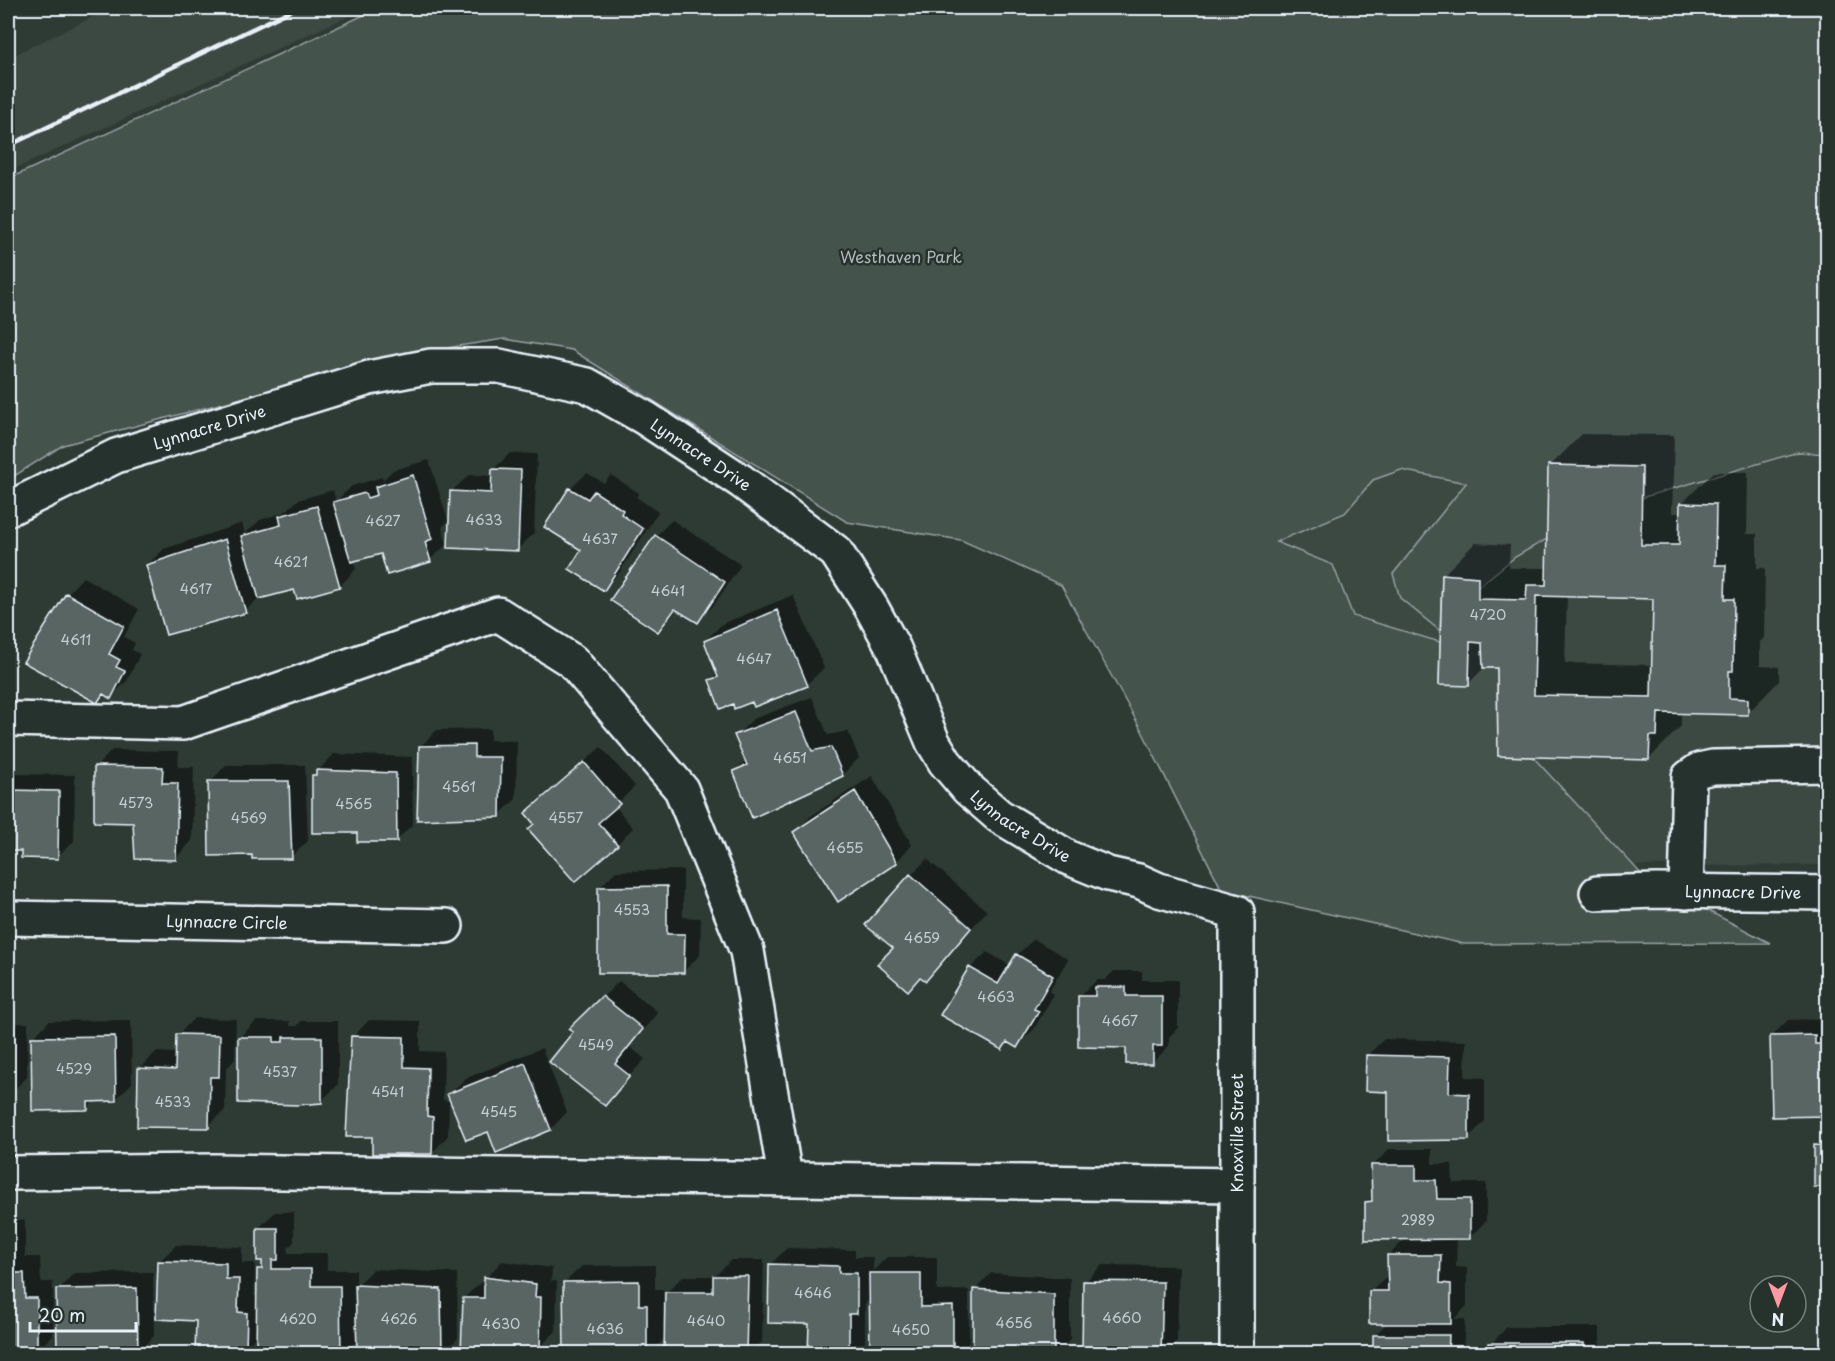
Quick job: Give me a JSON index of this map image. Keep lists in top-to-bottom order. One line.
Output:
{"streets":{"street":["Lynnacre Drive","Lynnacre Circle","Knoxville Street"]},"crossings":[["Lynnacre Drive","Knoxville Street"]],"parks":["Westhaven Park"],"house_numbers":["4633","4627","4637","4621","4617","4641","4720","4611","4647","4651","4561","4573","4565","4569","4557","4655","4553","4659","4663","4667","4549","4529","4537","4541","4533","4545","2989","4646","4660","4620","4626","4640","4656","4630","4636","4650"],"scale_bar":"20 m","north":"bottom"}
